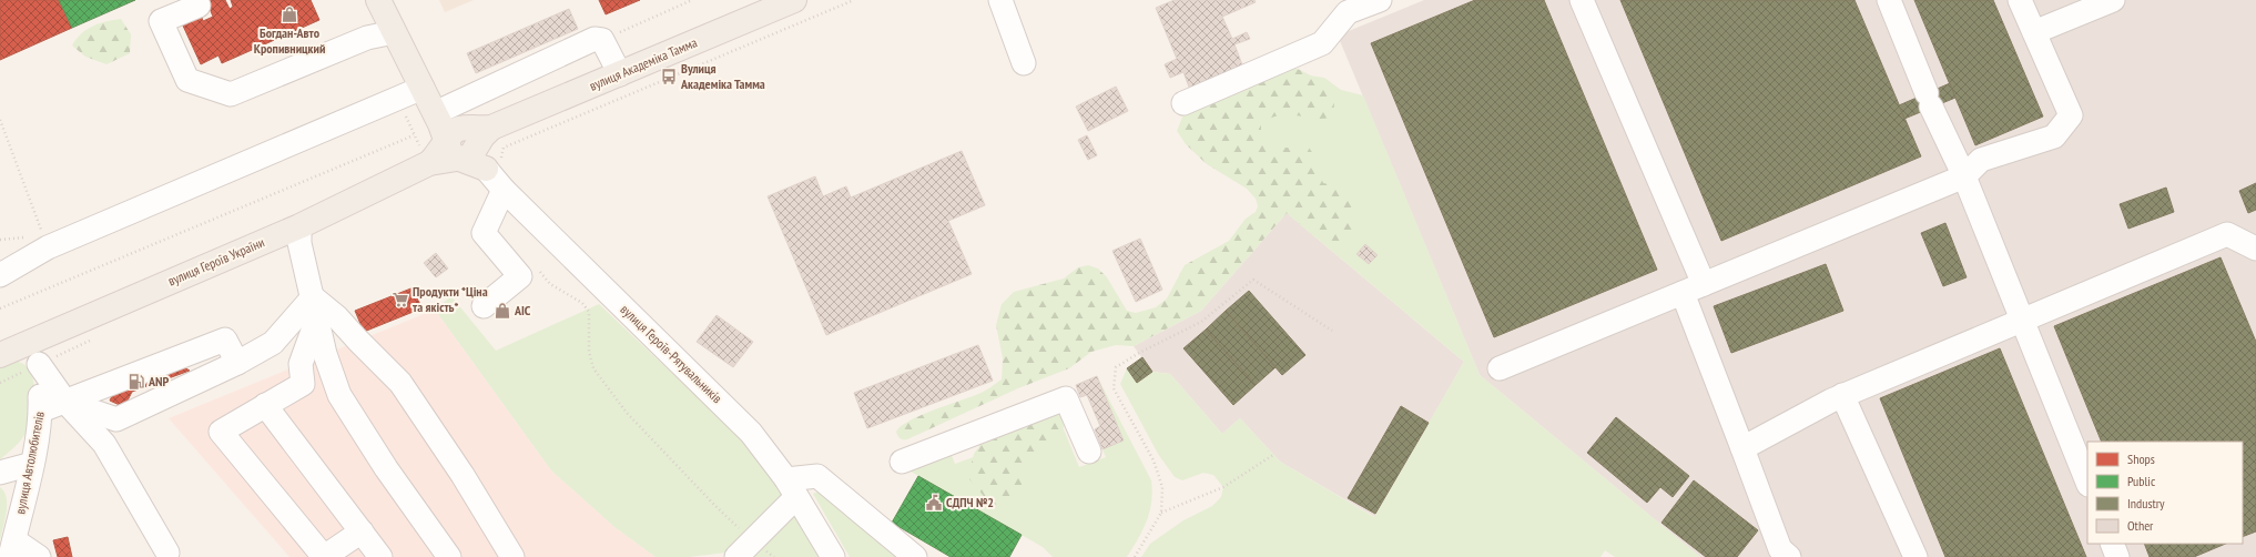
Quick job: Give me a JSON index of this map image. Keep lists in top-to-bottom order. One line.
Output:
{"streets":{"main road":["вулиця Академіка Тамма","вулиця Героїв України","вулиця Героїв-Рятувальників"],"street":["вулиця Автолюбителів"]},"crossings":[["вулиця Академіка Тамма","вулиця Героїв України"],["вулиця Академіка Тамма","вулиця Героїв-Рятувальників"],["вулиця Героїв України","вулиця Героїв-Рятувальників"],["вулиця Героїв України","вулиця Автолюбителів"]],"places":{"shop":["Богдан-Авто Кропивницкий","АІС"],"bus stop":["Вулиця Академіка Тамма"],"supermarket":["Продукти *Ціна та якість*"],"fuel station":["ANP"],"public building":["СДПЧ №2"]},"legend":["Shops","Public","Industry","Other"]}
